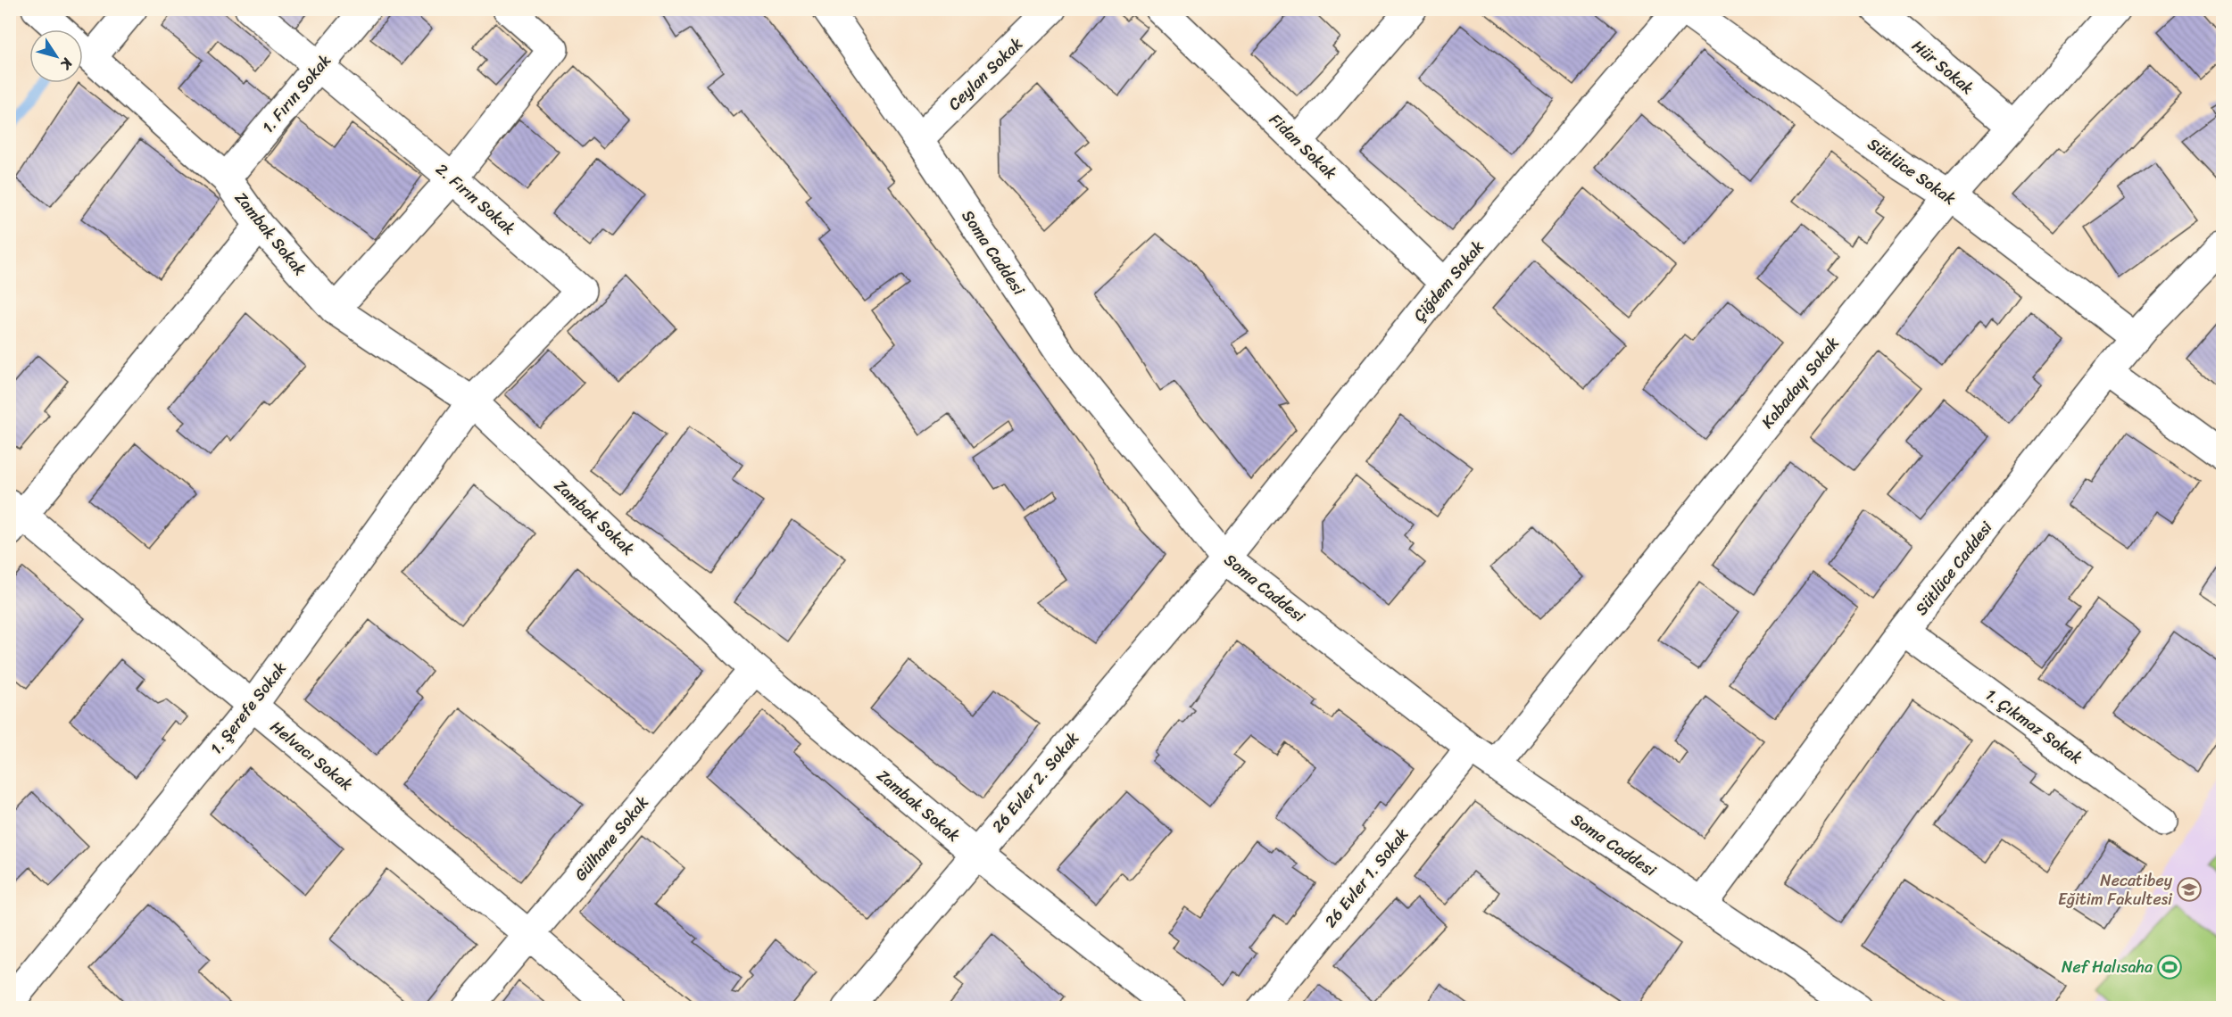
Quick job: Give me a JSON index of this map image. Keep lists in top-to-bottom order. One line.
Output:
{"streets":{"street":["Hür Sokak","Ceylan Sokak","1. Fırın Sokak","Fidan Sokak","Sütlüce Sokak","2. Fırın Sokak","Zambak Sokak","Soma Caddesi","Çiğdem Sokak","Kabadayı Sokak","Sütlüce Caddesi","1. Şerefe Sokak","1. Çıkmaz Sokak","Helvacı Sokak","26 Evler 2. Sokak","Gülhane Sokak","26 Evler 1. Sokak"]},"crossings":[["Hür Sokak","Kabadayı Sokak"],["Ceylan Sokak","Soma Caddesi"],["1. Fırın Sokak","2. Fırın Sokak"],["1. Fırın Sokak","Zambak Sokak"],["Fidan Sokak","Çiğdem Sokak"],["Sütlüce Sokak","Kabadayı Sokak"],["Sütlüce Sokak","Sütlüce Caddesi"],["2. Fırın Sokak","Zambak Sokak"],["2. Fırın Sokak","1. Şerefe Sokak"],["Zambak Sokak","1. Şerefe Sokak"],["Zambak Sokak","26 Evler 2. Sokak"],["Zambak Sokak","Gülhane Sokak"],["Soma Caddesi","Çiğdem Sokak"],["Soma Caddesi","Kabadayı Sokak"],["Soma Caddesi","Sütlüce Caddesi"],["Soma Caddesi","26 Evler 2. Sokak"],["Soma Caddesi","26 Evler 1. Sokak"],["Çiğdem Sokak","26 Evler 2. Sokak"],["Sütlüce Caddesi","1. Çıkmaz Sokak"],["1. Şerefe Sokak","Helvacı Sokak"],["Helvacı Sokak","Gülhane Sokak"]],"places":{"school or university":["Necatibey Eğitim Fakultesi"],"sports":["Nef Halısaha"]},"north":"bottom right"}
